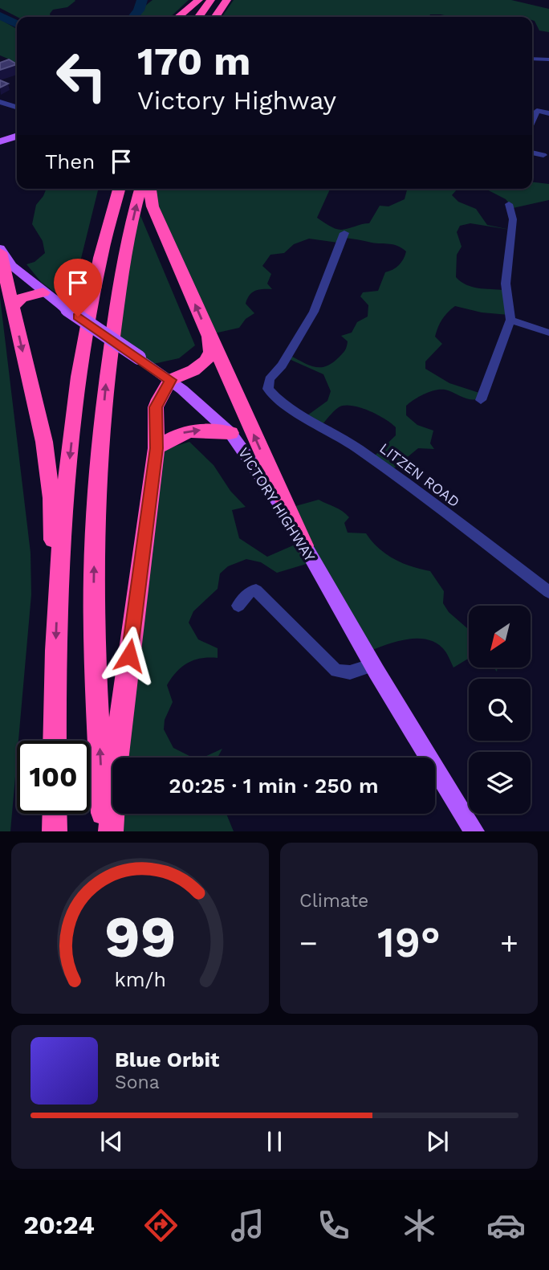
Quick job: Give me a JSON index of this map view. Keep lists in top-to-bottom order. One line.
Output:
{"streets":{"main road":["VICTORY HIGHWAY"],"street":["LITZEN ROAD"]},"north":"bottom left","page":{"turn":["170 m","Victory Highway"],"then":"Then","limit":"100","trip":"20:25 · 1 min · 250 m","tile":"Climate","heat":["−","19°","+"],"song":["Blue Orbit","Sona"],"tabs":"20:24","gauge":["99","km/h"]}}
